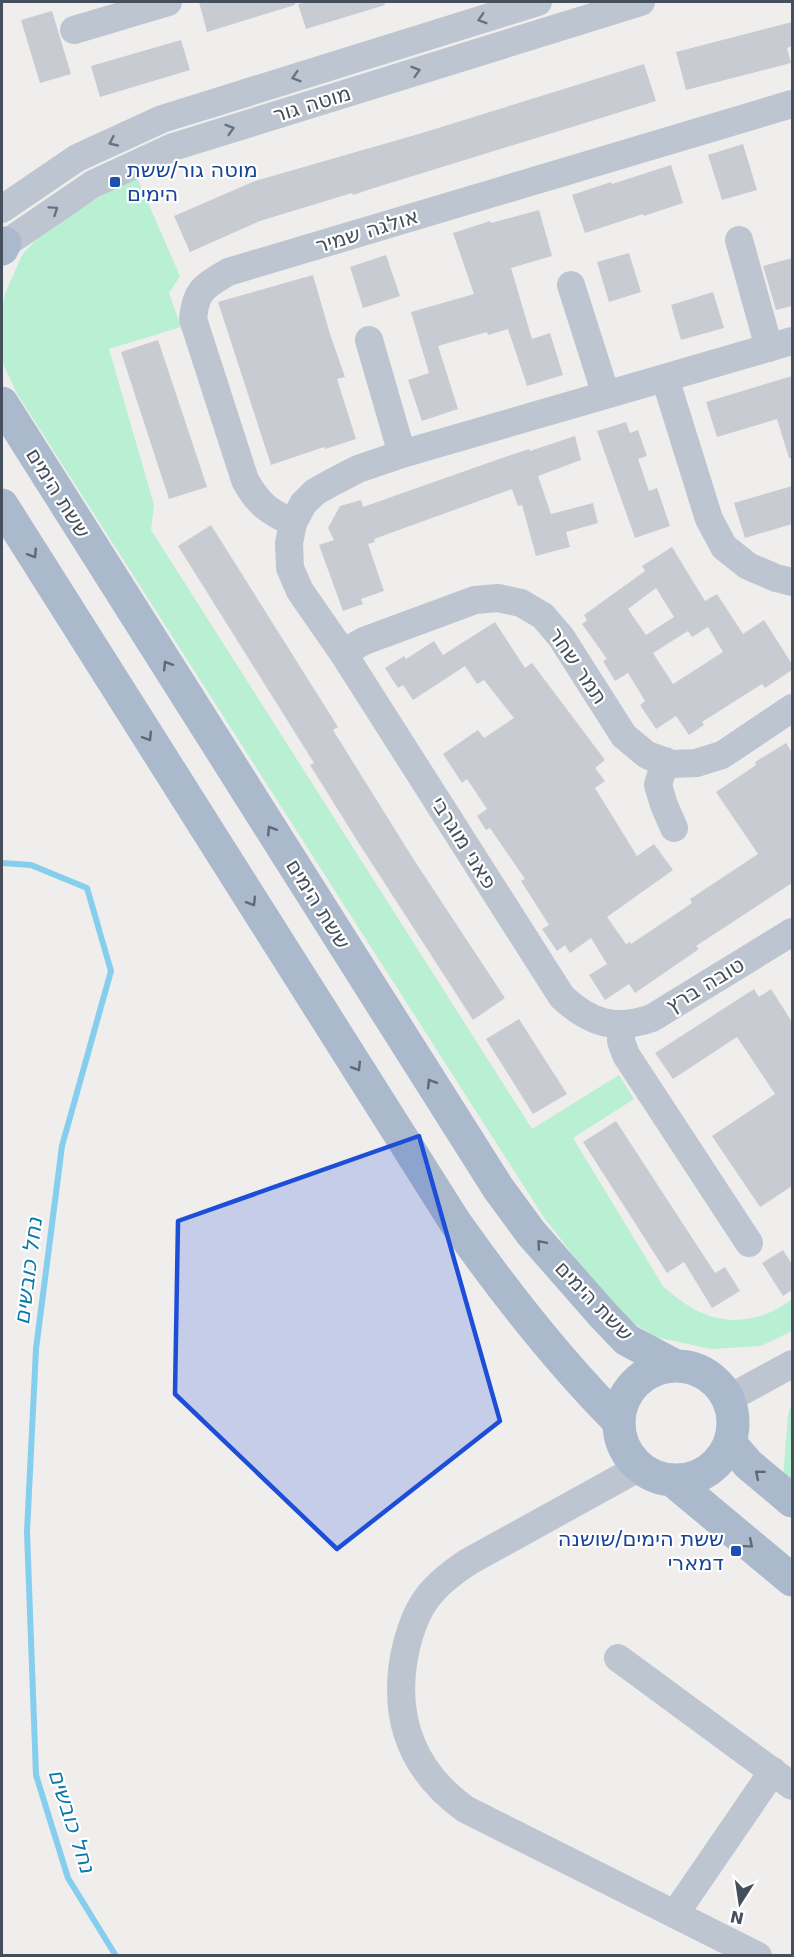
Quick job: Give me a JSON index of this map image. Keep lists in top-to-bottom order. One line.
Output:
{"streets":{"main road":["ששת הימים"],"street":["מוטה גור","אולגה שמיר","תמר שחר","פאני מוגרבי","טובה ברץ"]},"crossings":[["אולגה שמיר","פאני מוגרבי"],["תמר שחר","פאני מוגרבי"],["פאני מוגרבי","טובה ברץ"]],"water":["נחל כובשים"],"places":{"transit":["מוטה גור/ששת הימים","ששת הימים/שושנה דמארי"]},"north":"bottom"}
